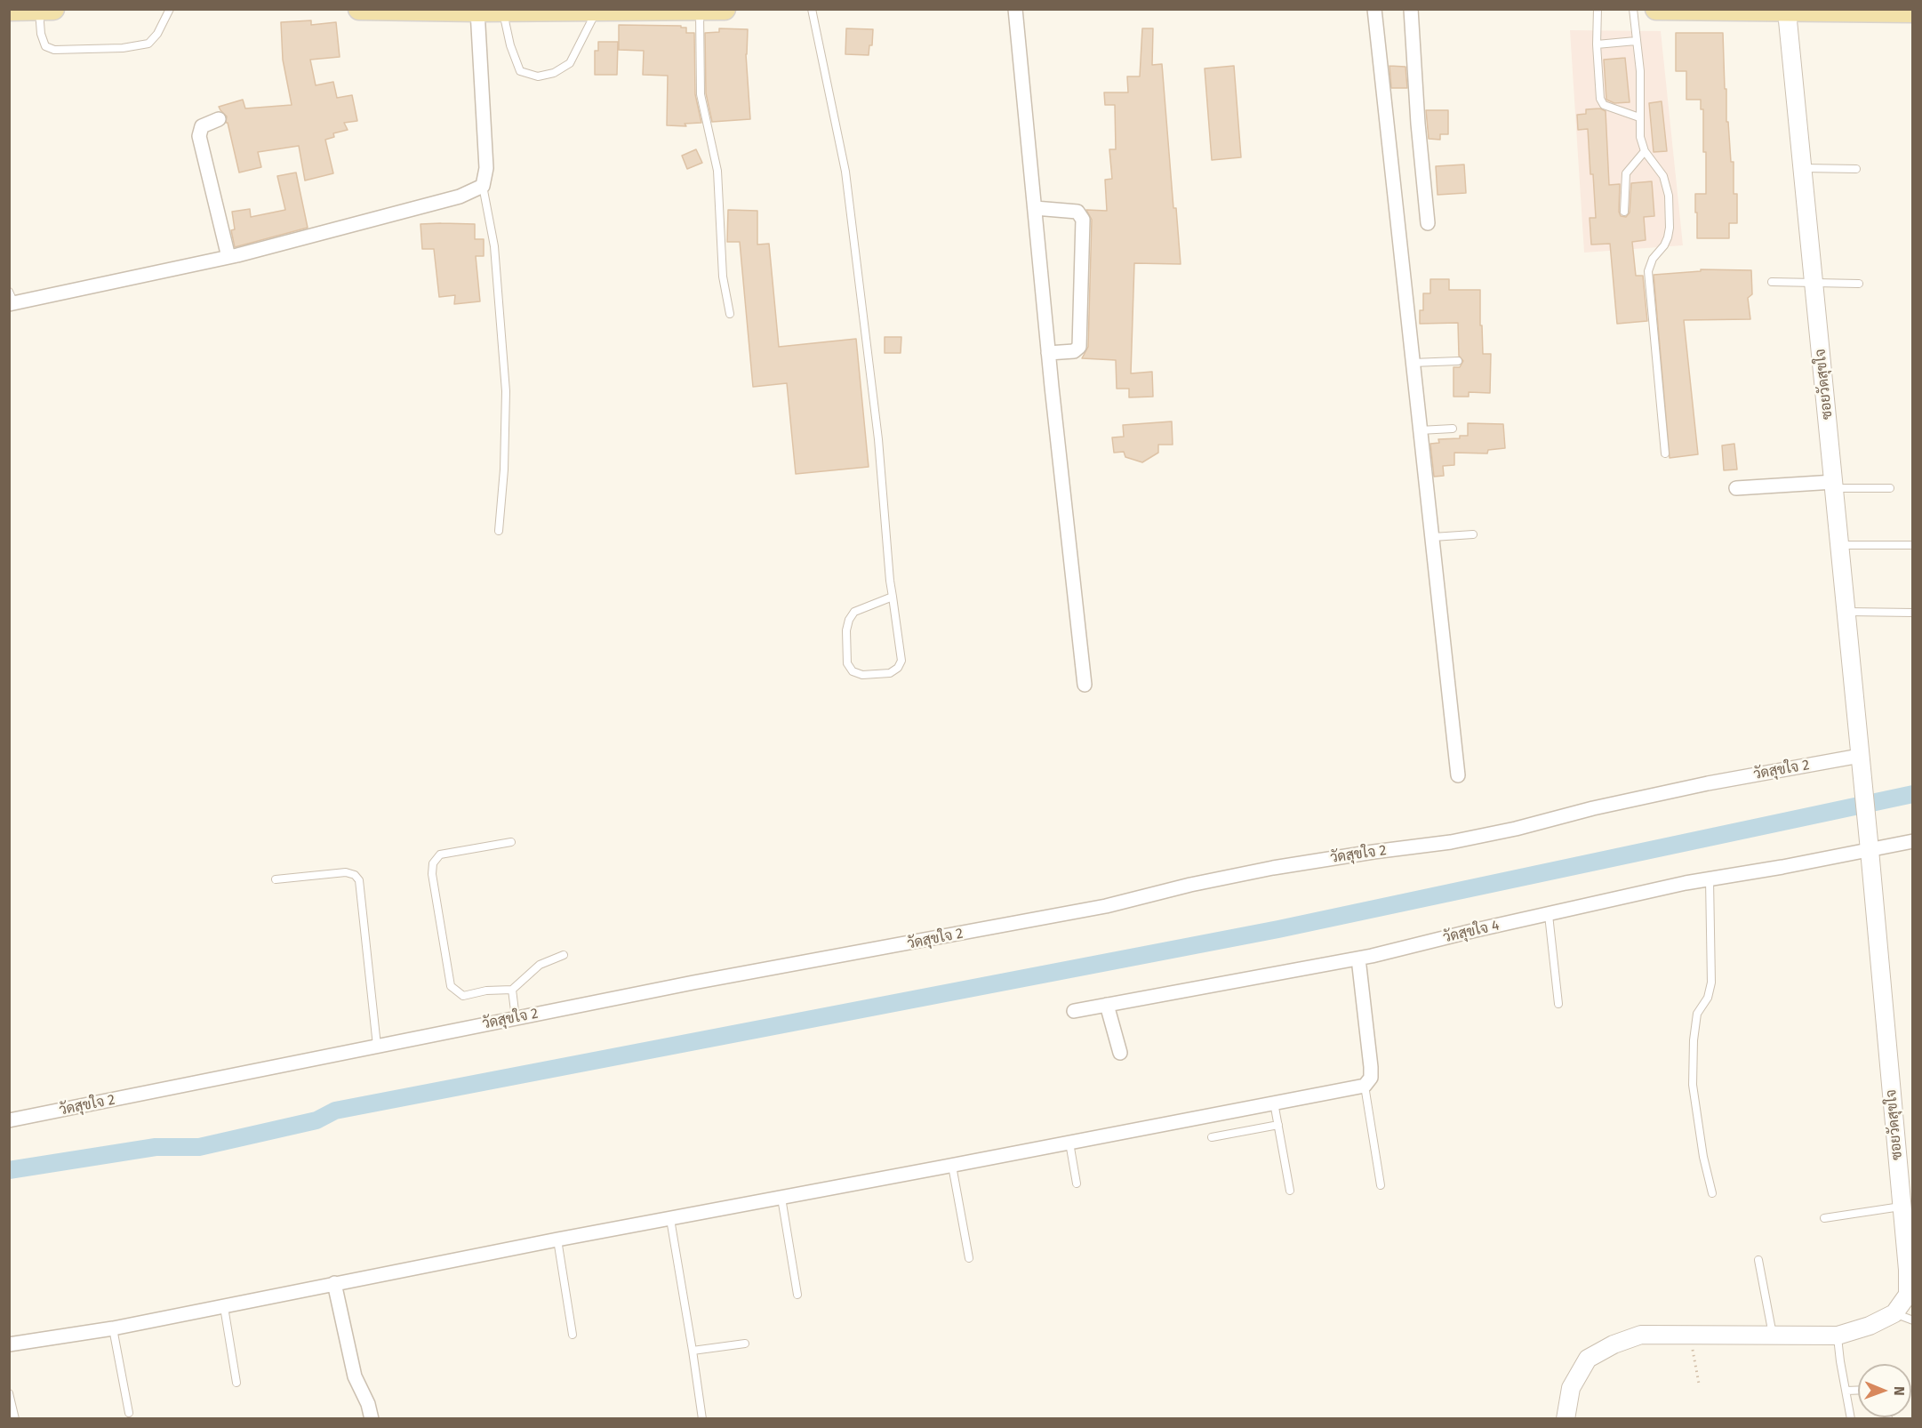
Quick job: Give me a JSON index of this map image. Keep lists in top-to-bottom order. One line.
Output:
{"streets":{"street":["ซอยวัดสุขใจ","วัดสุขใจ 2","วัดสุขใจ 4"]},"crossings":[["ซอยวัดสุขใจ","วัดสุขใจ 2"],["ซอยวัดสุขใจ","วัดสุขใจ 4"]],"north":"right"}
